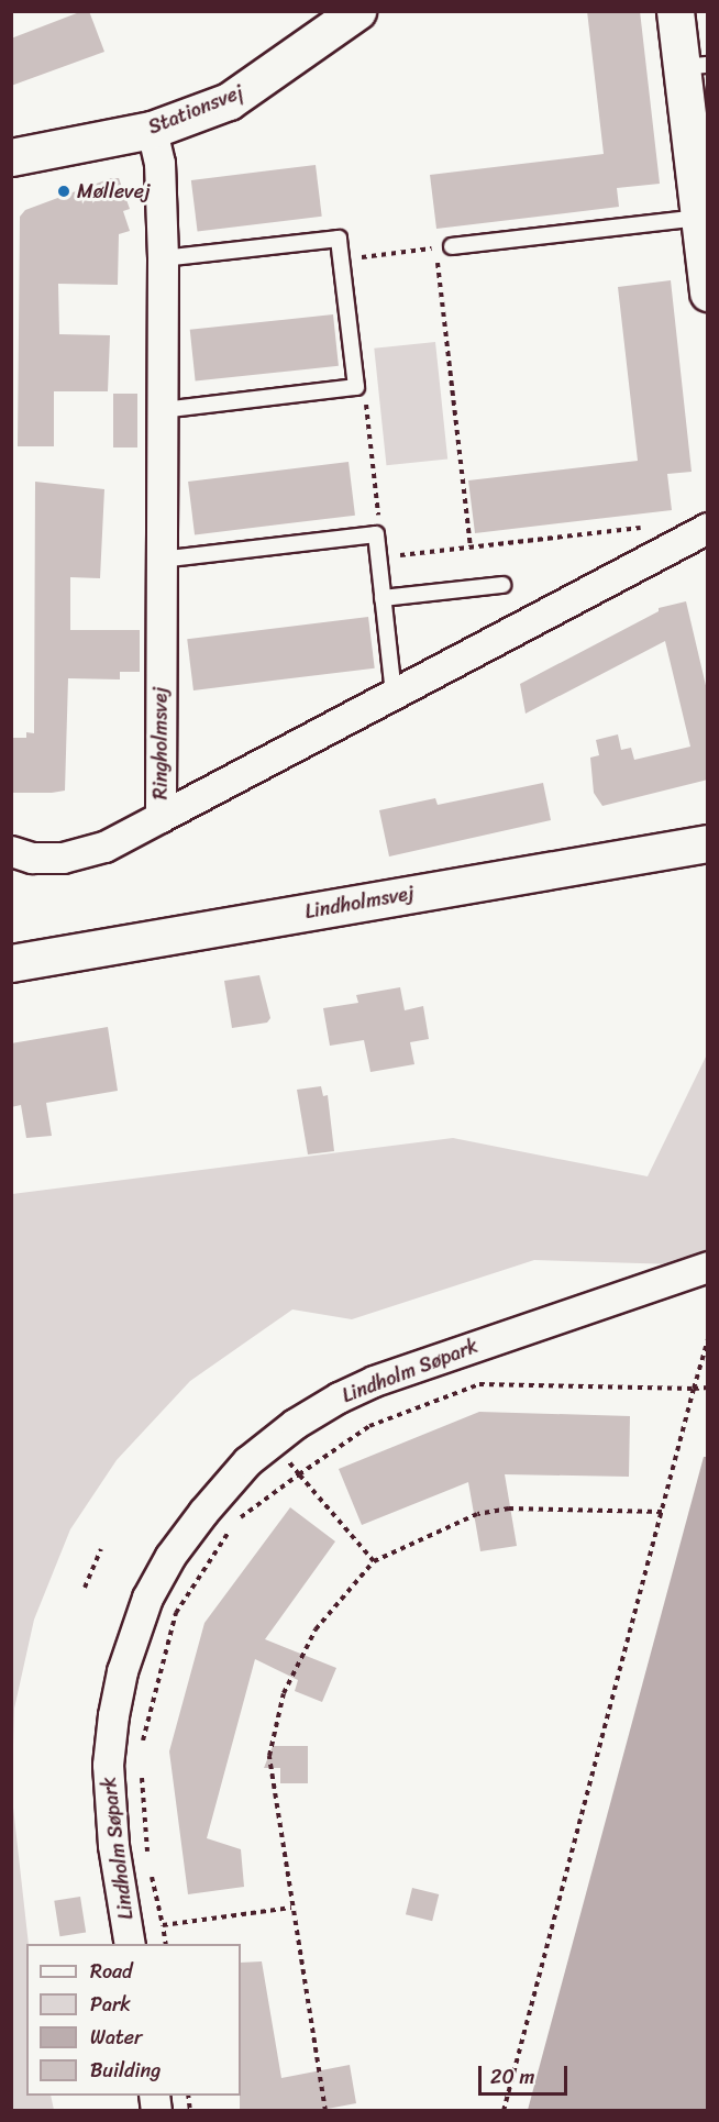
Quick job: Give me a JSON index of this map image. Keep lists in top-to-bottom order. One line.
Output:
{"streets":{"street":["Stationsvej","Ringholmsvej","Lindholmsvej","Lindholm Søpark"]},"crossings":[["Stationsvej","Ringholmsvej"]],"places":["Møllevej"],"legend":["Road","Park","Water","Building"],"scale_bar":"20 m"}
